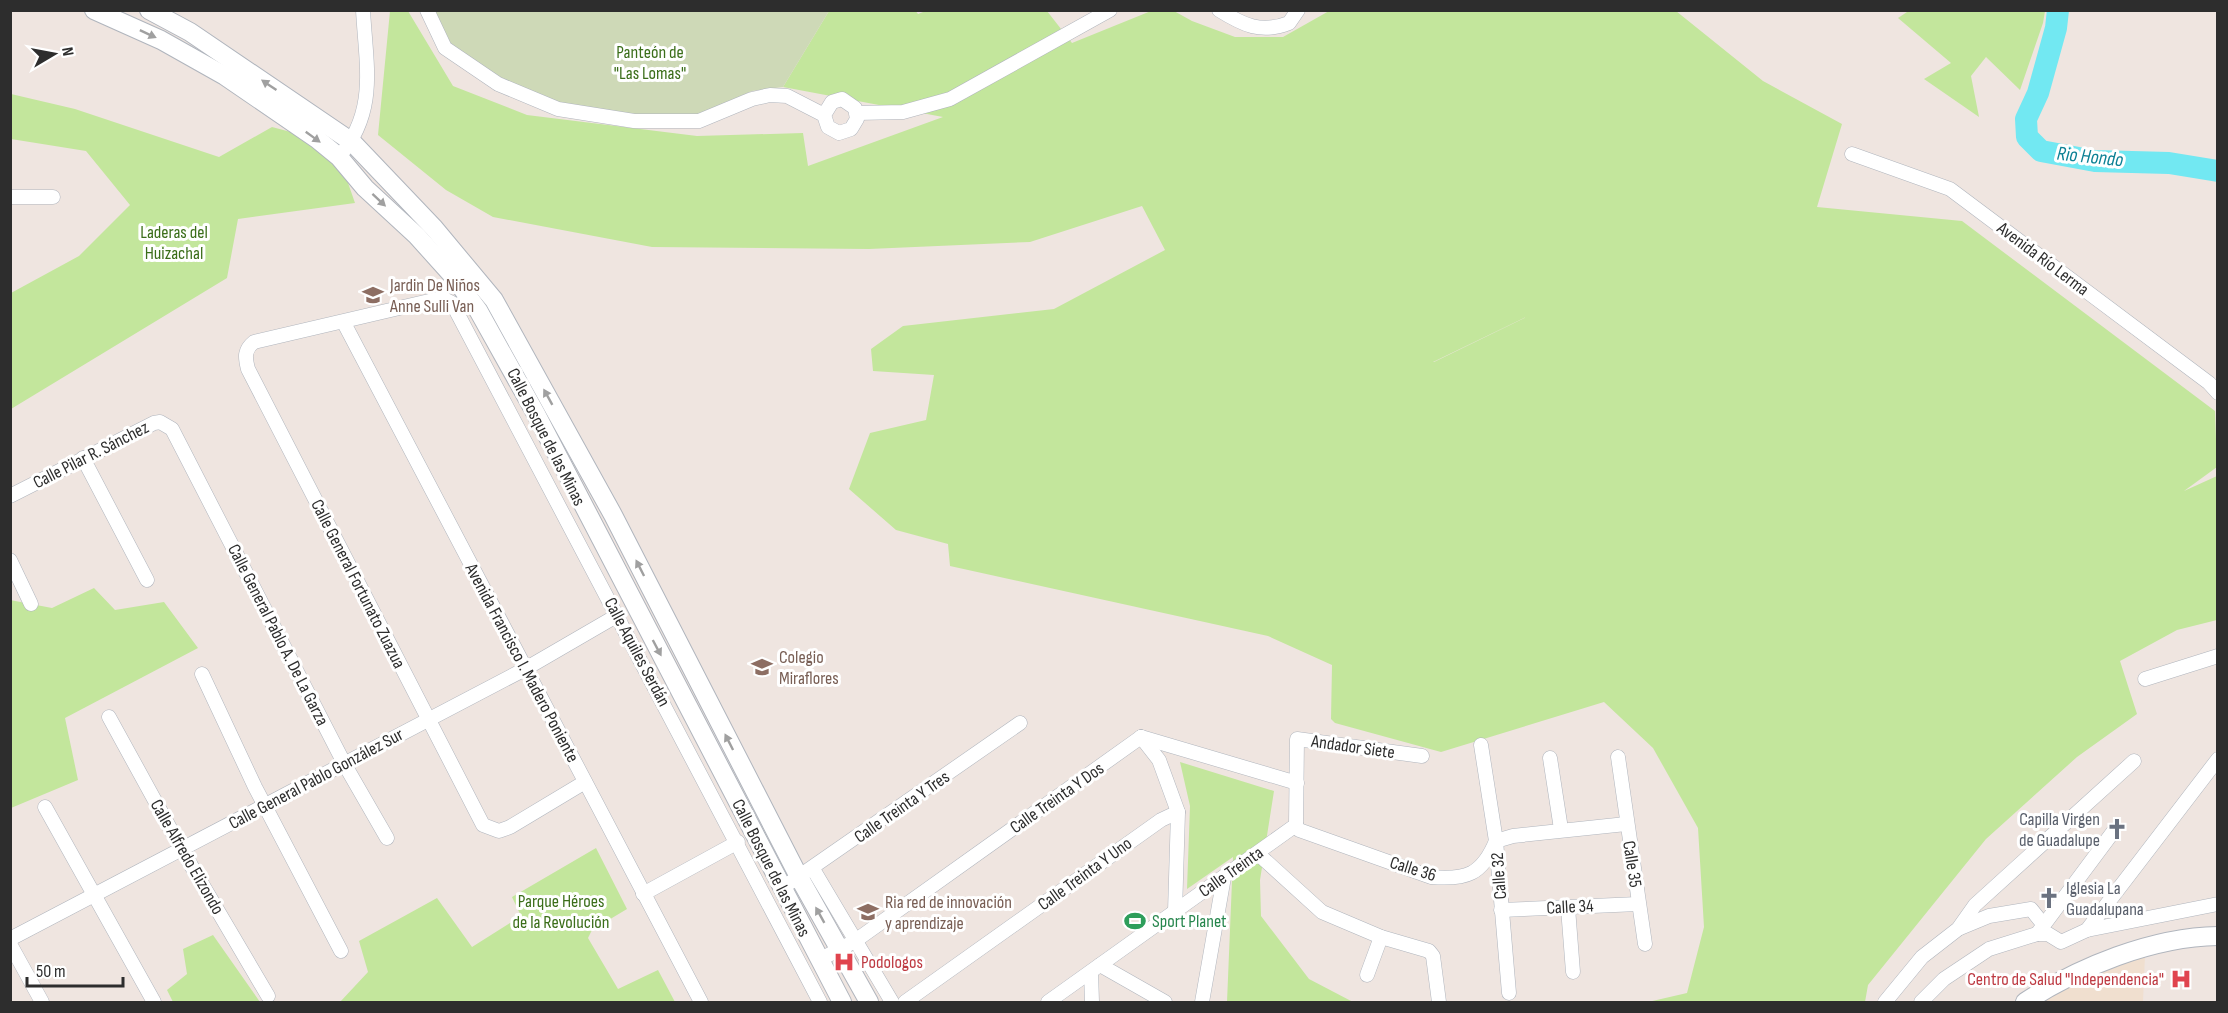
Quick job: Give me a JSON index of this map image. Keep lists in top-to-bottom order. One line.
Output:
{"streets":{"main road":["Calle Bosque de las Minas"],"street":["Avenida Río Lerma","Calle Pilar R. Sánchez","Calle General Fortunato Zuazua","Calle General Pablo A. De La Garza","Calle Aquiles Serdán","Avenida Francisco I. Madero Poniente","Andador Siete","Calle General Pablo González Sur","Calle Treinta Y Dos","Calle Treinta Y Tres","Calle Alfredo Elizondo","Calle 35","Calle 36","Calle Treinta","Calle Treinta Y Uno","Calle 32","Calle 34"]},"crossings":[["Calle Bosque de las Minas","Calle Treinta Y Dos"],["Calle Bosque de las Minas","Calle Treinta Y Tres"],["Calle Pilar R. Sánchez","Calle General Pablo A. De La Garza"],["Calle General Fortunato Zuazua","Calle Aquiles Serdán"],["Calle General Fortunato Zuazua","Avenida Francisco I. Madero Poniente"],["Calle General Fortunato Zuazua","Calle General Pablo González Sur"],["Calle General Pablo A. De La Garza","Calle General Pablo González Sur"],["Calle Aquiles Serdán","Avenida Francisco I. Madero Poniente"],["Calle Aquiles Serdán","Calle General Pablo González Sur"],["Avenida Francisco I. Madero Poniente","Calle General Pablo González Sur"],["Andador Siete","Calle 36"],["Andador Siete","Calle Treinta"],["Calle General Pablo González Sur","Calle Alfredo Elizondo"],["Calle 35","Calle 34"],["Calle 36","Calle Treinta"],["Calle 36","Calle 32"],["Calle 32","Calle 34"]],"water":["Rio Hondo"],"parks":["Panteón de \"Las Lomas\"","Laderas del Huizachal","Parque Héroes de la Revolución"],"places":{"school or university":["Jardin De Niños Anne Sulli Van","Colegio Miraflores","Ria red de innovación y aprendizaje"],"church":["Capilla Virgen de Guadalupe","Iglesia La Guadalupana"],"sports":["Sport Planet"],"hospital":["Podologos","Centro de Salud \"Independencia\""]},"scale_bar":"50 m","north":"right"}
